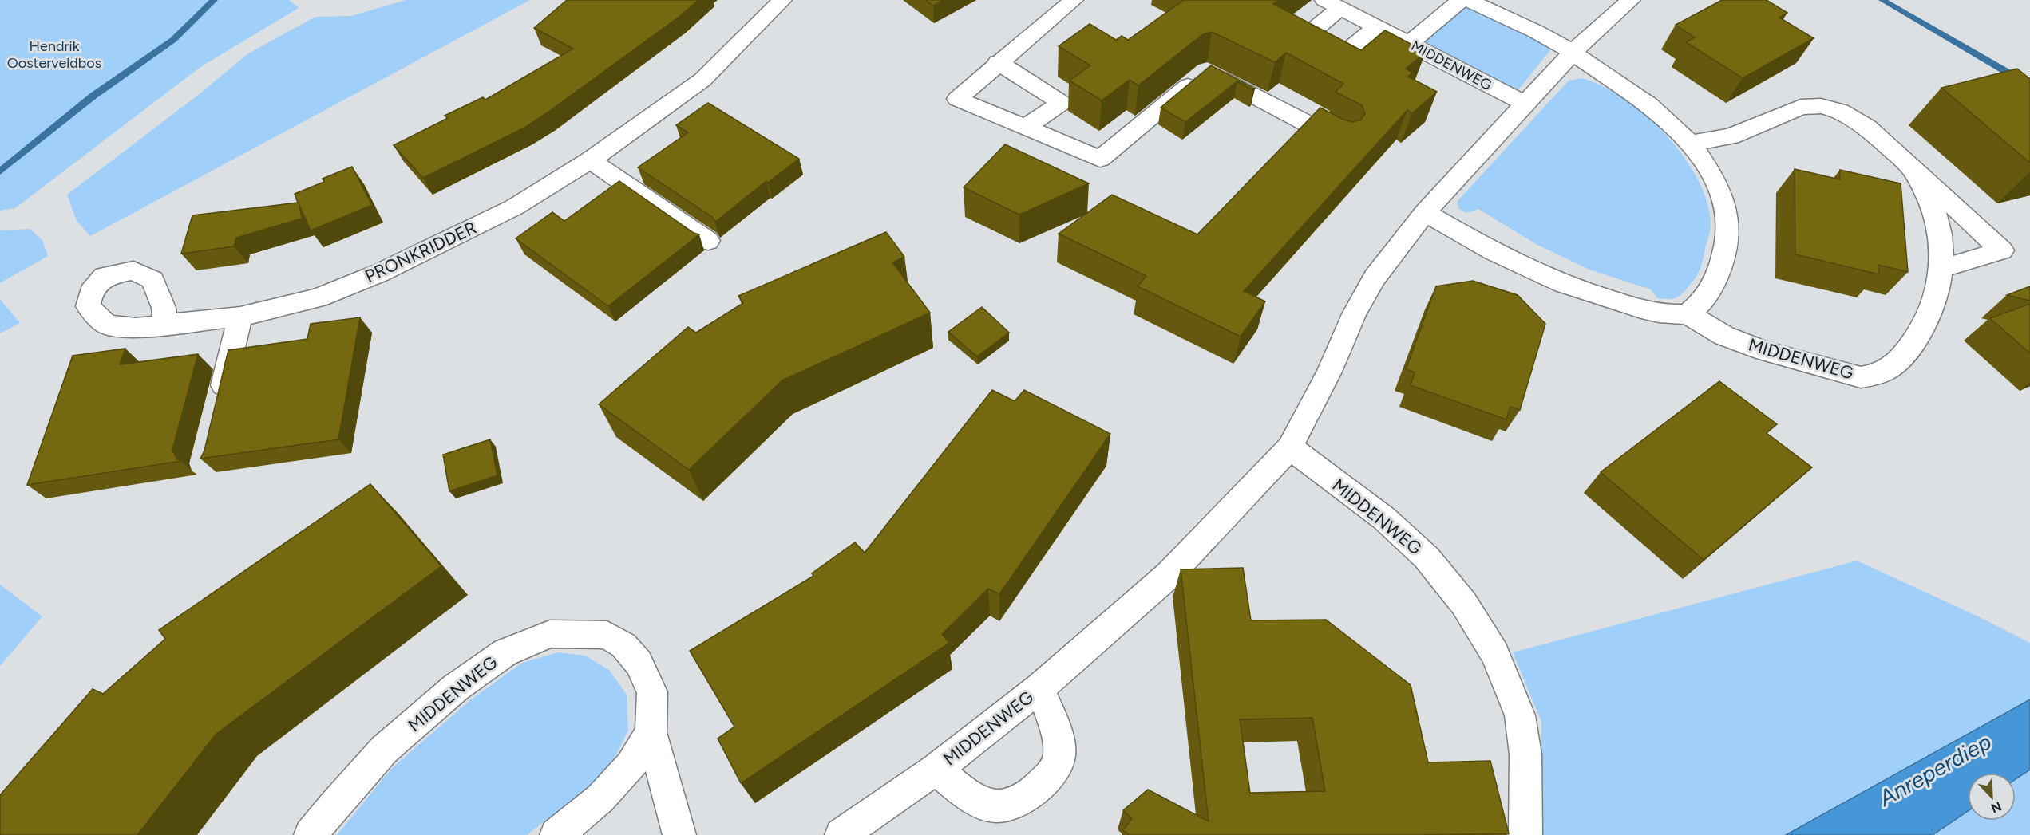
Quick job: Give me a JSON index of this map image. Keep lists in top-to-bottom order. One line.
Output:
{"streets":{"street":["MIDDENWEG","PRONKRIDDER"]},"water":["Anreperdiep"],"parks":["Hendrik Oosterveldbos"],"north":"bottom right"}
